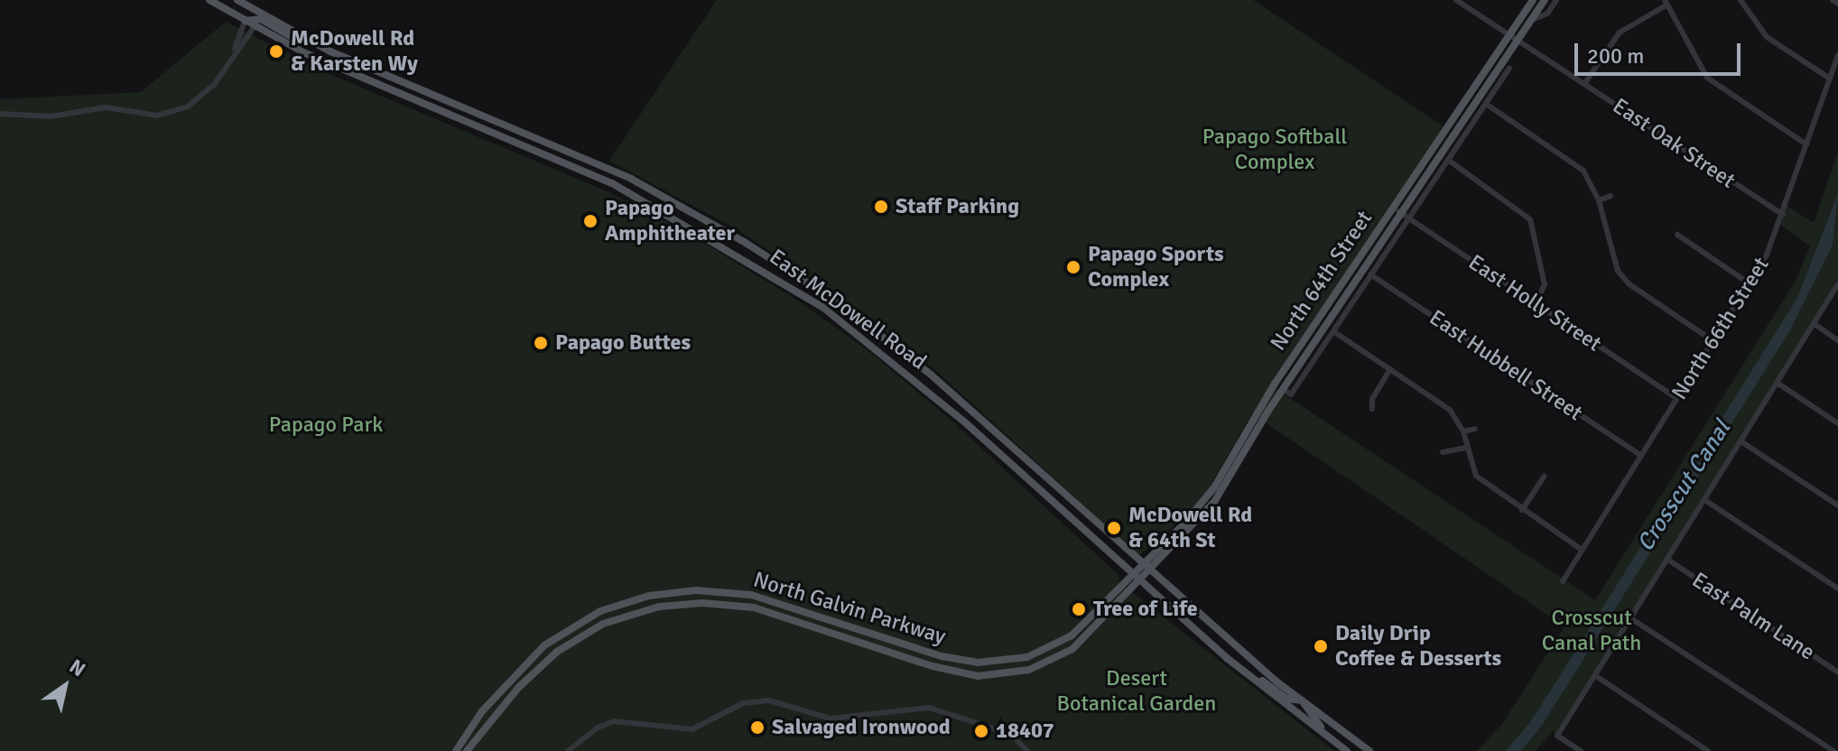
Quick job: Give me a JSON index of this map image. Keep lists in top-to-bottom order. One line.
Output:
{"streets":{"main road":["North 64th Street","East McDowell Road","North Galvin Parkway"],"street":["East Oak Street","East Holly Street","North 66th Street","East Hubbell Street","East Palm Lane"]},"crossings":[["East Oak Street","North 64th Street"],["East Oak Street","North 66th Street"],["North 64th Street","East Holly Street"],["North 64th Street","East McDowell Road"],["North 64th Street","East Hubbell Street"],["North 64th Street","North Galvin Parkway"],["East Holly Street","North 66th Street"],["East McDowell Road","North Galvin Parkway"],["North 66th Street","East Hubbell Street"]],"water":["Crosscut Canal"],"parks":["Papago Softball Complex","Papago Park","Crosscut Canal Path","Desert Botanical Garden"],"places":["McDowell Rd & Karsten Wy","Staff Parking","Papago Amphitheater","Papago Sports Complex","Papago Buttes","McDowell Rd & 64th St","Tree of Life","Daily Drip Coffee & Desserts","Salvaged Ironwood","18407"],"scale_bar":"200 m","north":"top right"}
